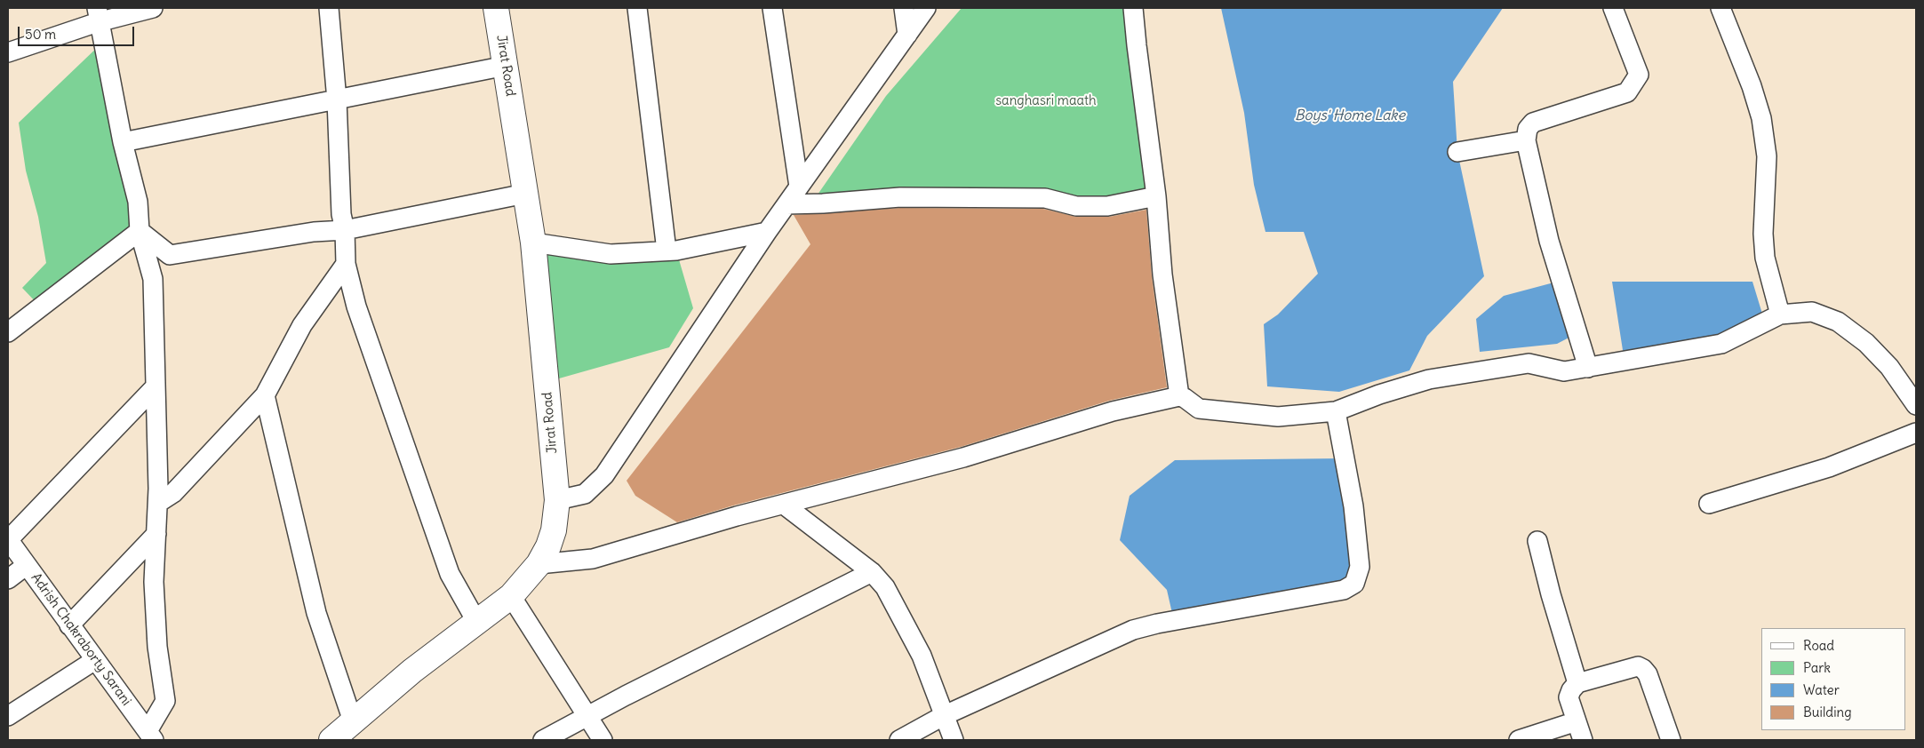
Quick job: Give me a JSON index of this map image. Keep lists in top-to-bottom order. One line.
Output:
{"streets":{"main road":["Jirat Road"],"street":["Adrish Chakraborty Sarani"]},"water":["Boys' Home Lake"],"parks":["sanghasri maath"],"legend":["Road","Park","Water","Building"],"scale_bar":"50 m"}
